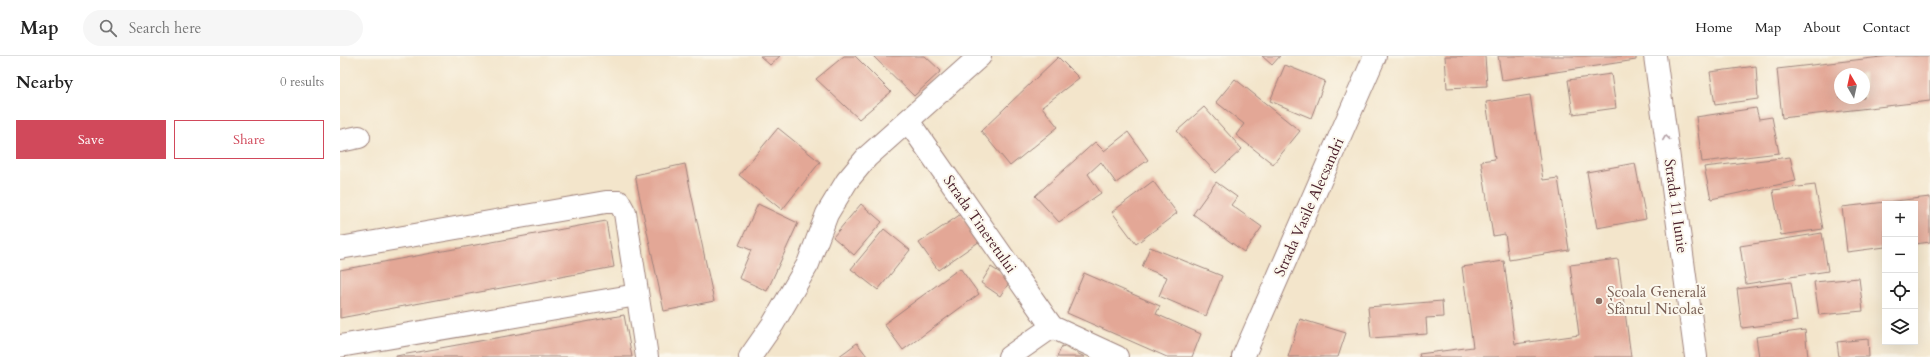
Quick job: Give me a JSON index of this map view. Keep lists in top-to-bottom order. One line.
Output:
{"streets":{"street":["Strada 11 Iunie","Strada Vasile Alecsandri","Strada Tineretului"]},"one_way":["Strada 11 Iunie"],"places":["Școala Generală Sfântul Nicolae"],"north":"top","page":{"header":"Map","search":"Search here","nav":["Home","Map","About","Contact"],"heading":["Nearby","0 results"],"buttons":["Save","Share"],"map_buttons":["+","−"]}}
